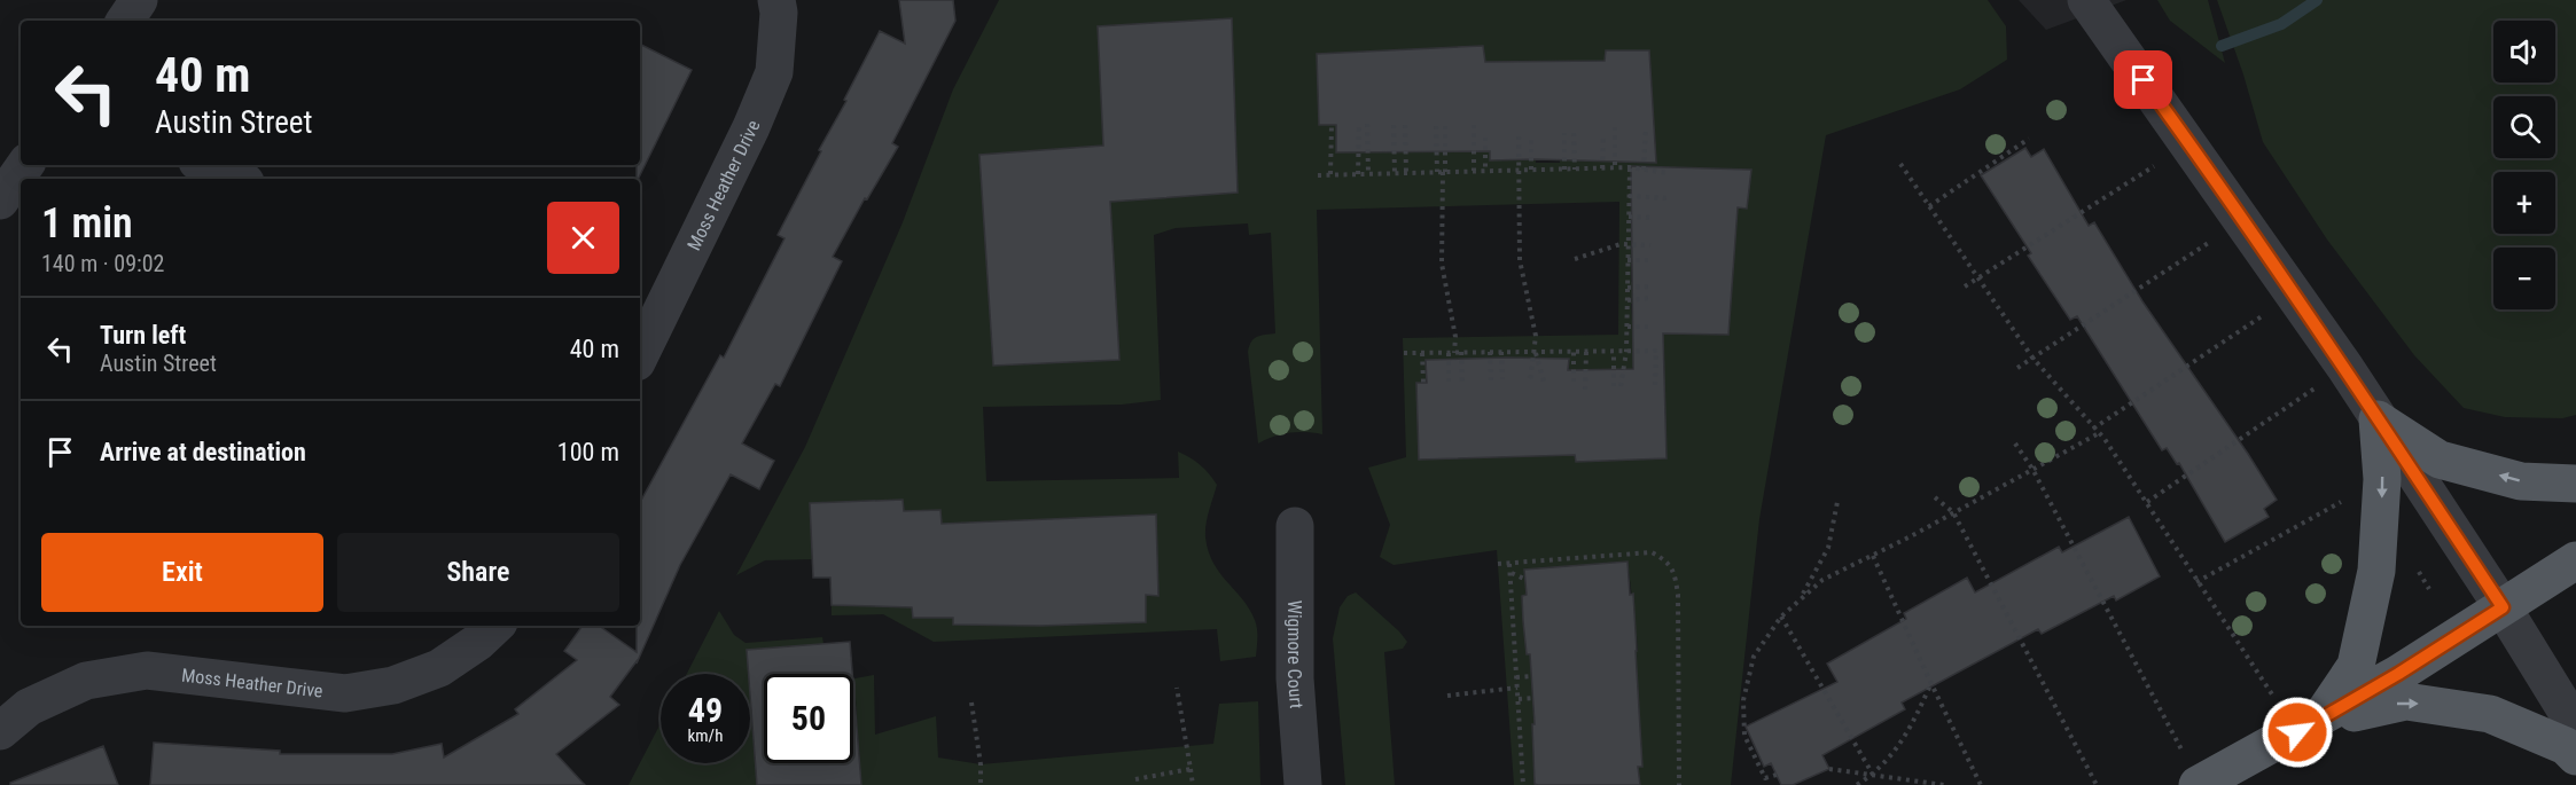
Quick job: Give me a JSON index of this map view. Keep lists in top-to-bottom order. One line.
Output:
{"streets":{"street":["Moss Heather Drive","Wigmore Court"]},"page":{"map_buttons":["+","−"],"turn":["40 m","Austin Street"],"heading":["1 min","140 m · 09:02"],"list":[{"name":"Turn left","note":"Austin Street","value":"40 m"},{"name":"Arrive at destination","value":"100 m"}],"buttons":["Exit","Share"],"speed":"49 km/h","limit":"50"}}
